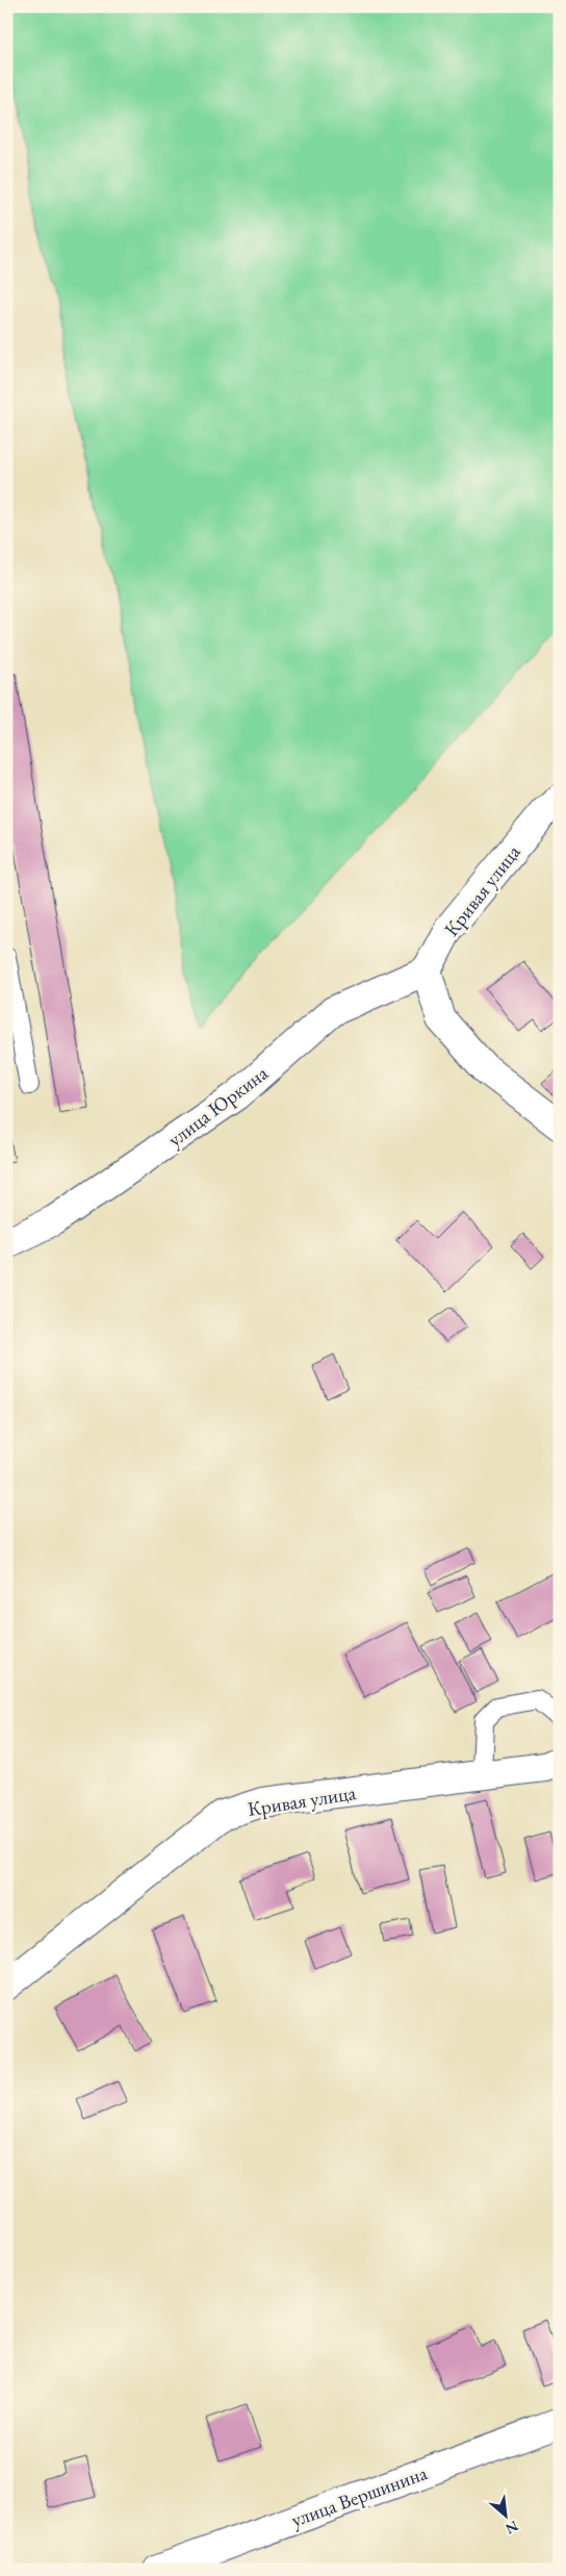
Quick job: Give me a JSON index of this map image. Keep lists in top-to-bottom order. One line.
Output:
{"streets":{"street":["Кривая улица","улица Юркина","улица Вершинина"]},"crossings":[["Кривая улица","улица Юркина"]],"north":"bottom right"}
